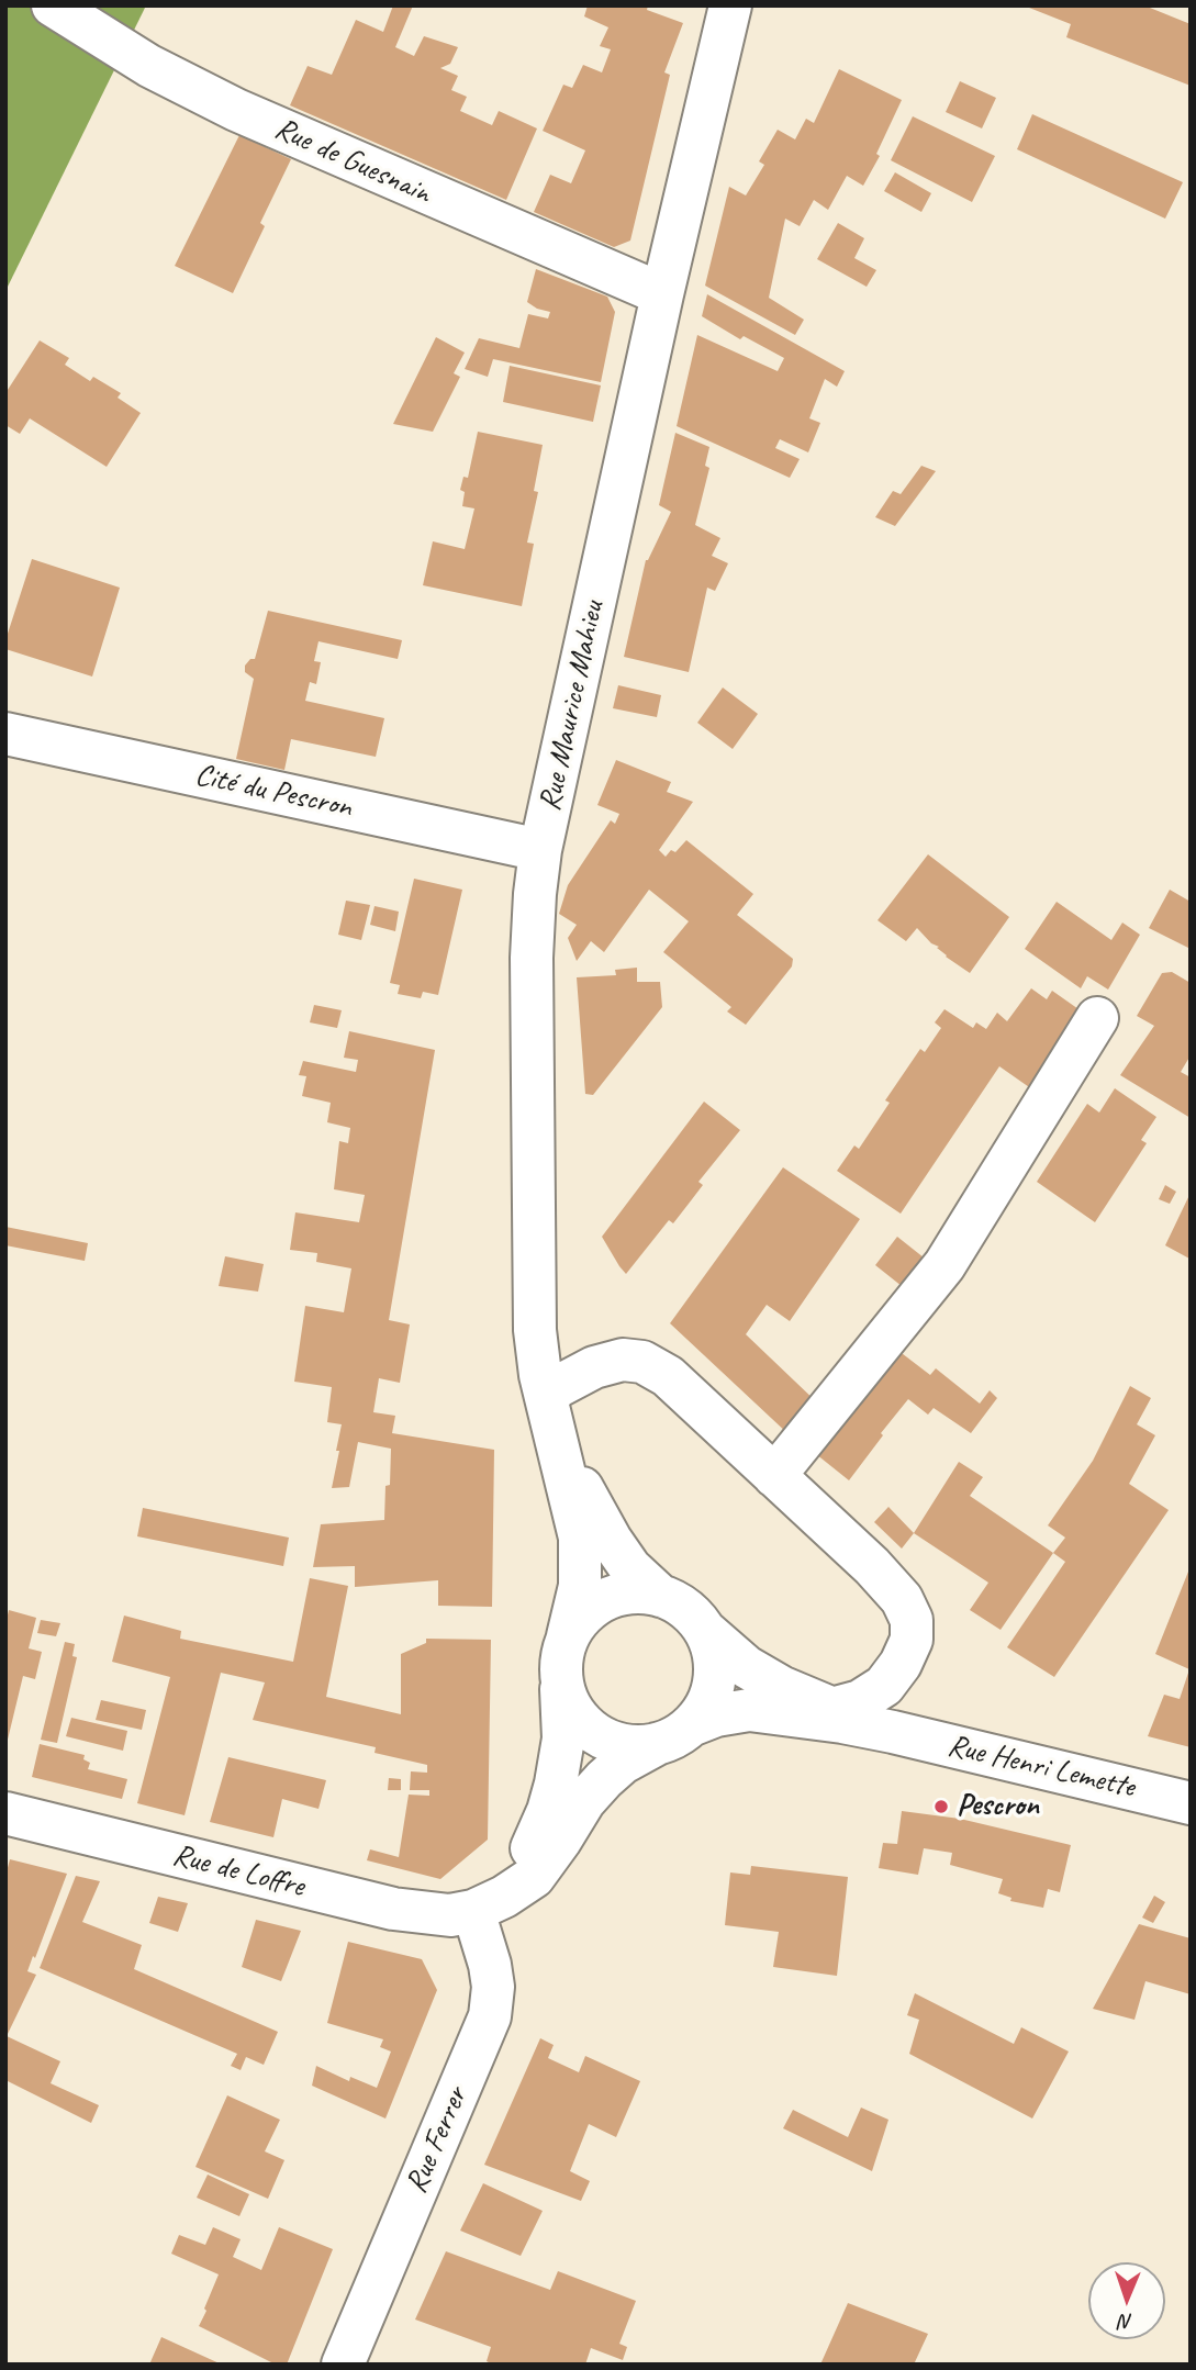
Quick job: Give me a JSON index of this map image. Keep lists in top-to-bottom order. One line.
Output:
{"streets":{"street":["Rue de Guesnain","Rue Maurice Mahieu","Cité du Pescron","Rue Henri Lemette","Rue de Loffre","Rue Ferrer"]},"crossings":[["Rue de Guesnain","Rue Maurice Mahieu"],["Rue Maurice Mahieu","Cité du Pescron"],["Rue Maurice Mahieu","Rue Henri Lemette"],["Rue Maurice Mahieu","Rue de Loffre"],["Rue Henri Lemette","Rue de Loffre"],["Rue de Loffre","Rue Ferrer"]],"places":["Pescron"],"north":"bottom"}
